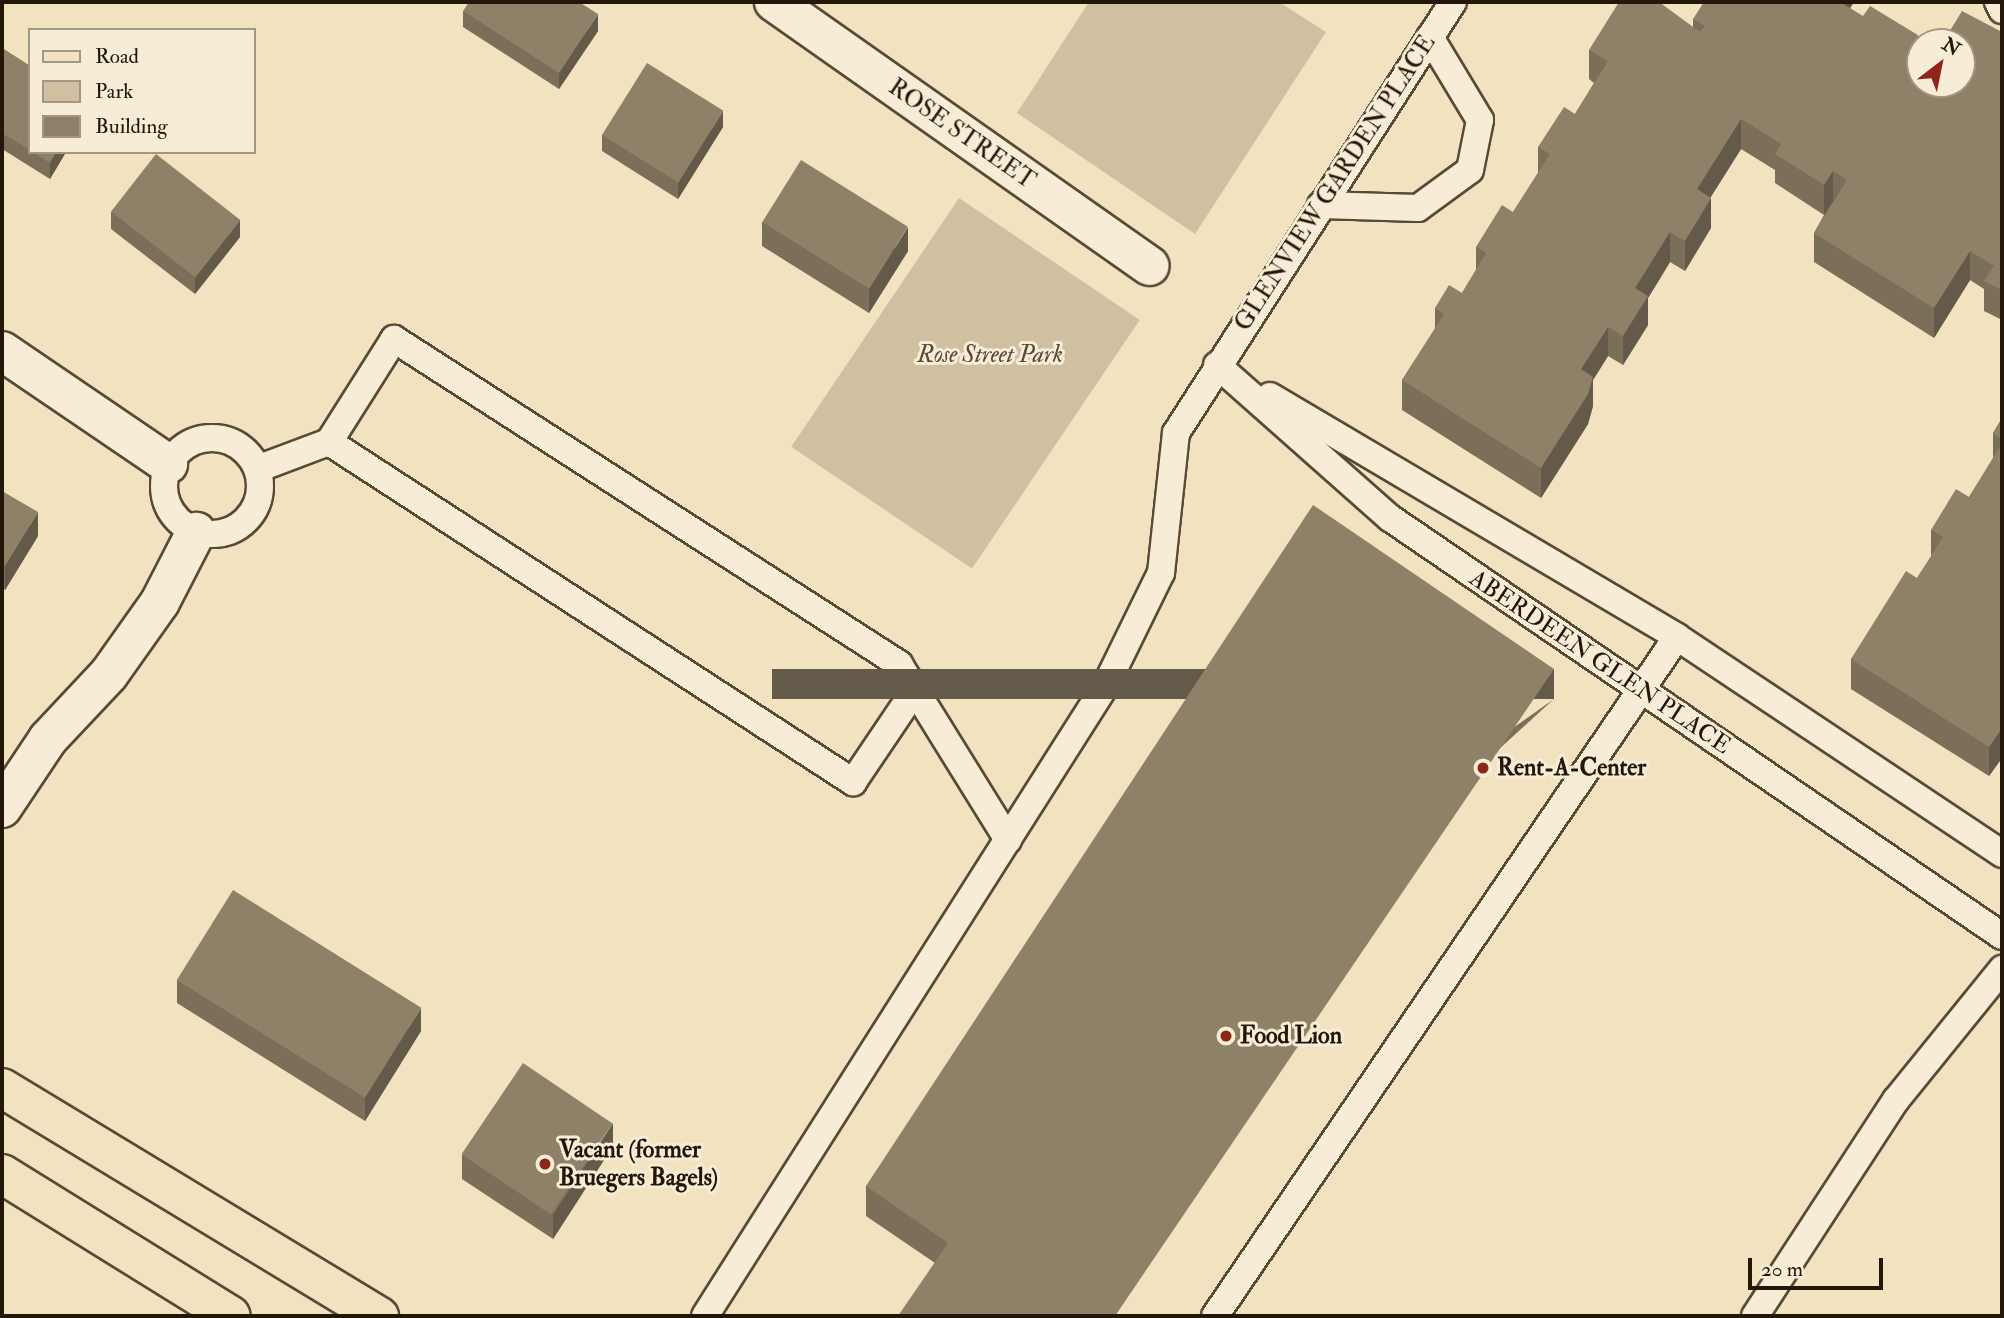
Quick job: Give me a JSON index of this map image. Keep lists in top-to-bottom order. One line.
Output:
{"streets":{"street":["ROSE STREET"],"lane":["GLENVIEW GARDEN PLACE","ABERDEEN GLEN PLACE"]},"crossings":[["GLENVIEW GARDEN PLACE","ABERDEEN GLEN PLACE"]],"parks":["Rose Street Park"],"places":["Rent-A-Center","Food Lion","Vacant (former Bruegers Bagels)"],"legend":["Road","Park","Building"],"scale_bar":"20 m","north":"top right"}
